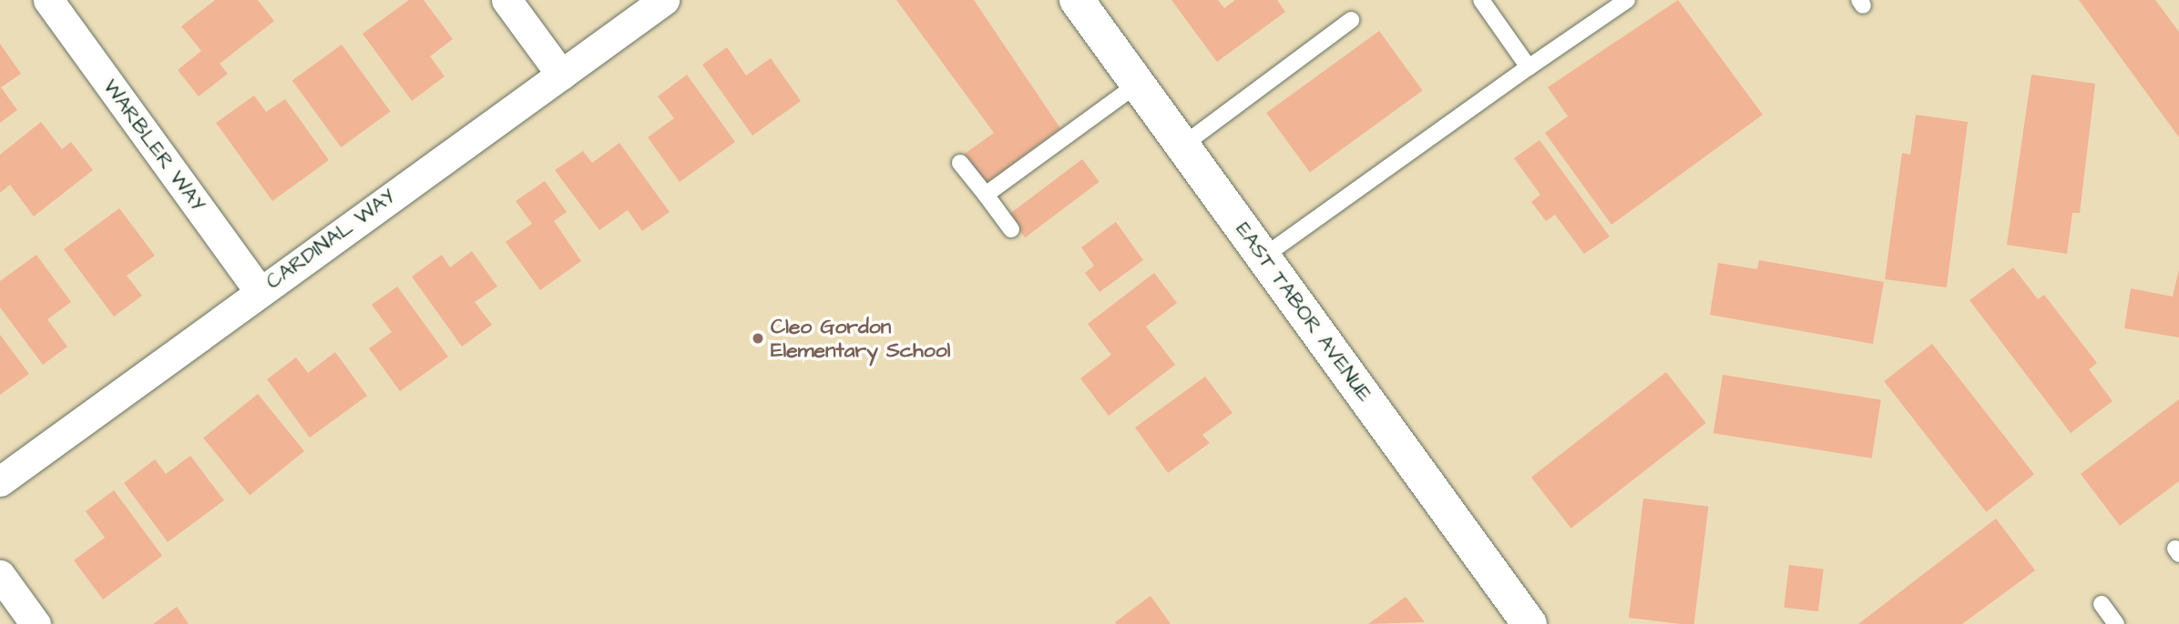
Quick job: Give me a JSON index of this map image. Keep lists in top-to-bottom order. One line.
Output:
{"streets":{"main road":["EAST TABOR AVENUE"],"street":["WARBLER WAY","CARDINAL WAY"]},"crossings":[["WARBLER WAY","CARDINAL WAY"]],"places":["Cleo Gordon Elementary School"]}
